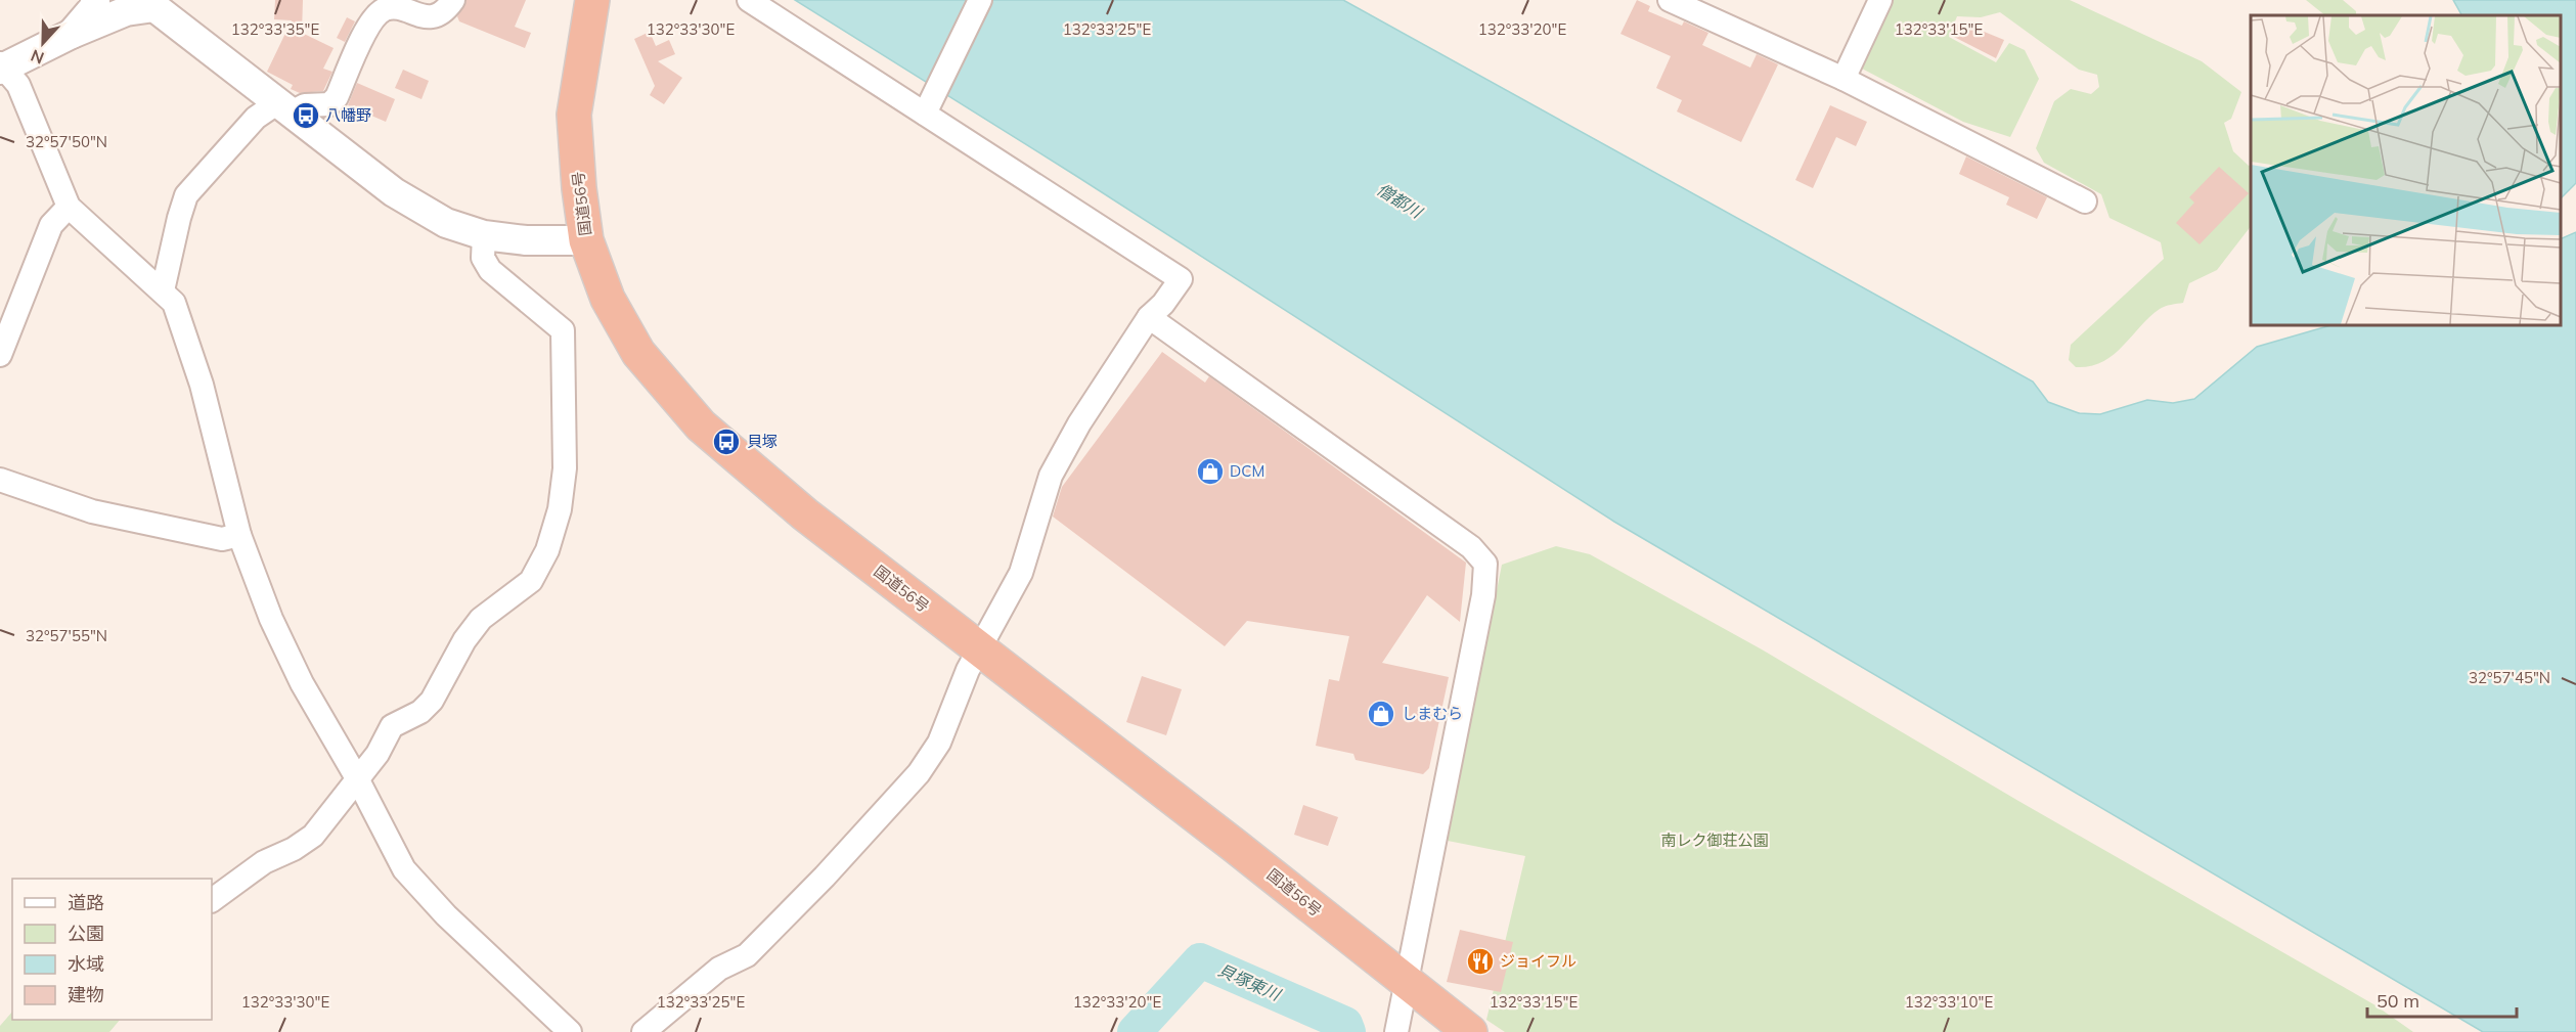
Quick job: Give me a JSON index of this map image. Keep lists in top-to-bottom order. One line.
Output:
{"streets":{"highway":["国道56号"]},"water":["僧都川","貝塚東川"],"parks":["南レク御荘公園"],"places":{"bus stop":["八幡野","貝塚"],"shop":["DCM","しまむら"],"restaurant":["ジョイフル"]},"legend":["道路","公園","水域","建物"],"scale_bar":"50 m","north":"bottom","coordinates":["132°33'15\"E","132°33'35\"E","132°33'30\"E","132°33'25\"E","132°33'20\"E","32°57'50\"N","32°57'55\"N","32°57'45\"N","132°33'10\"E"]}
